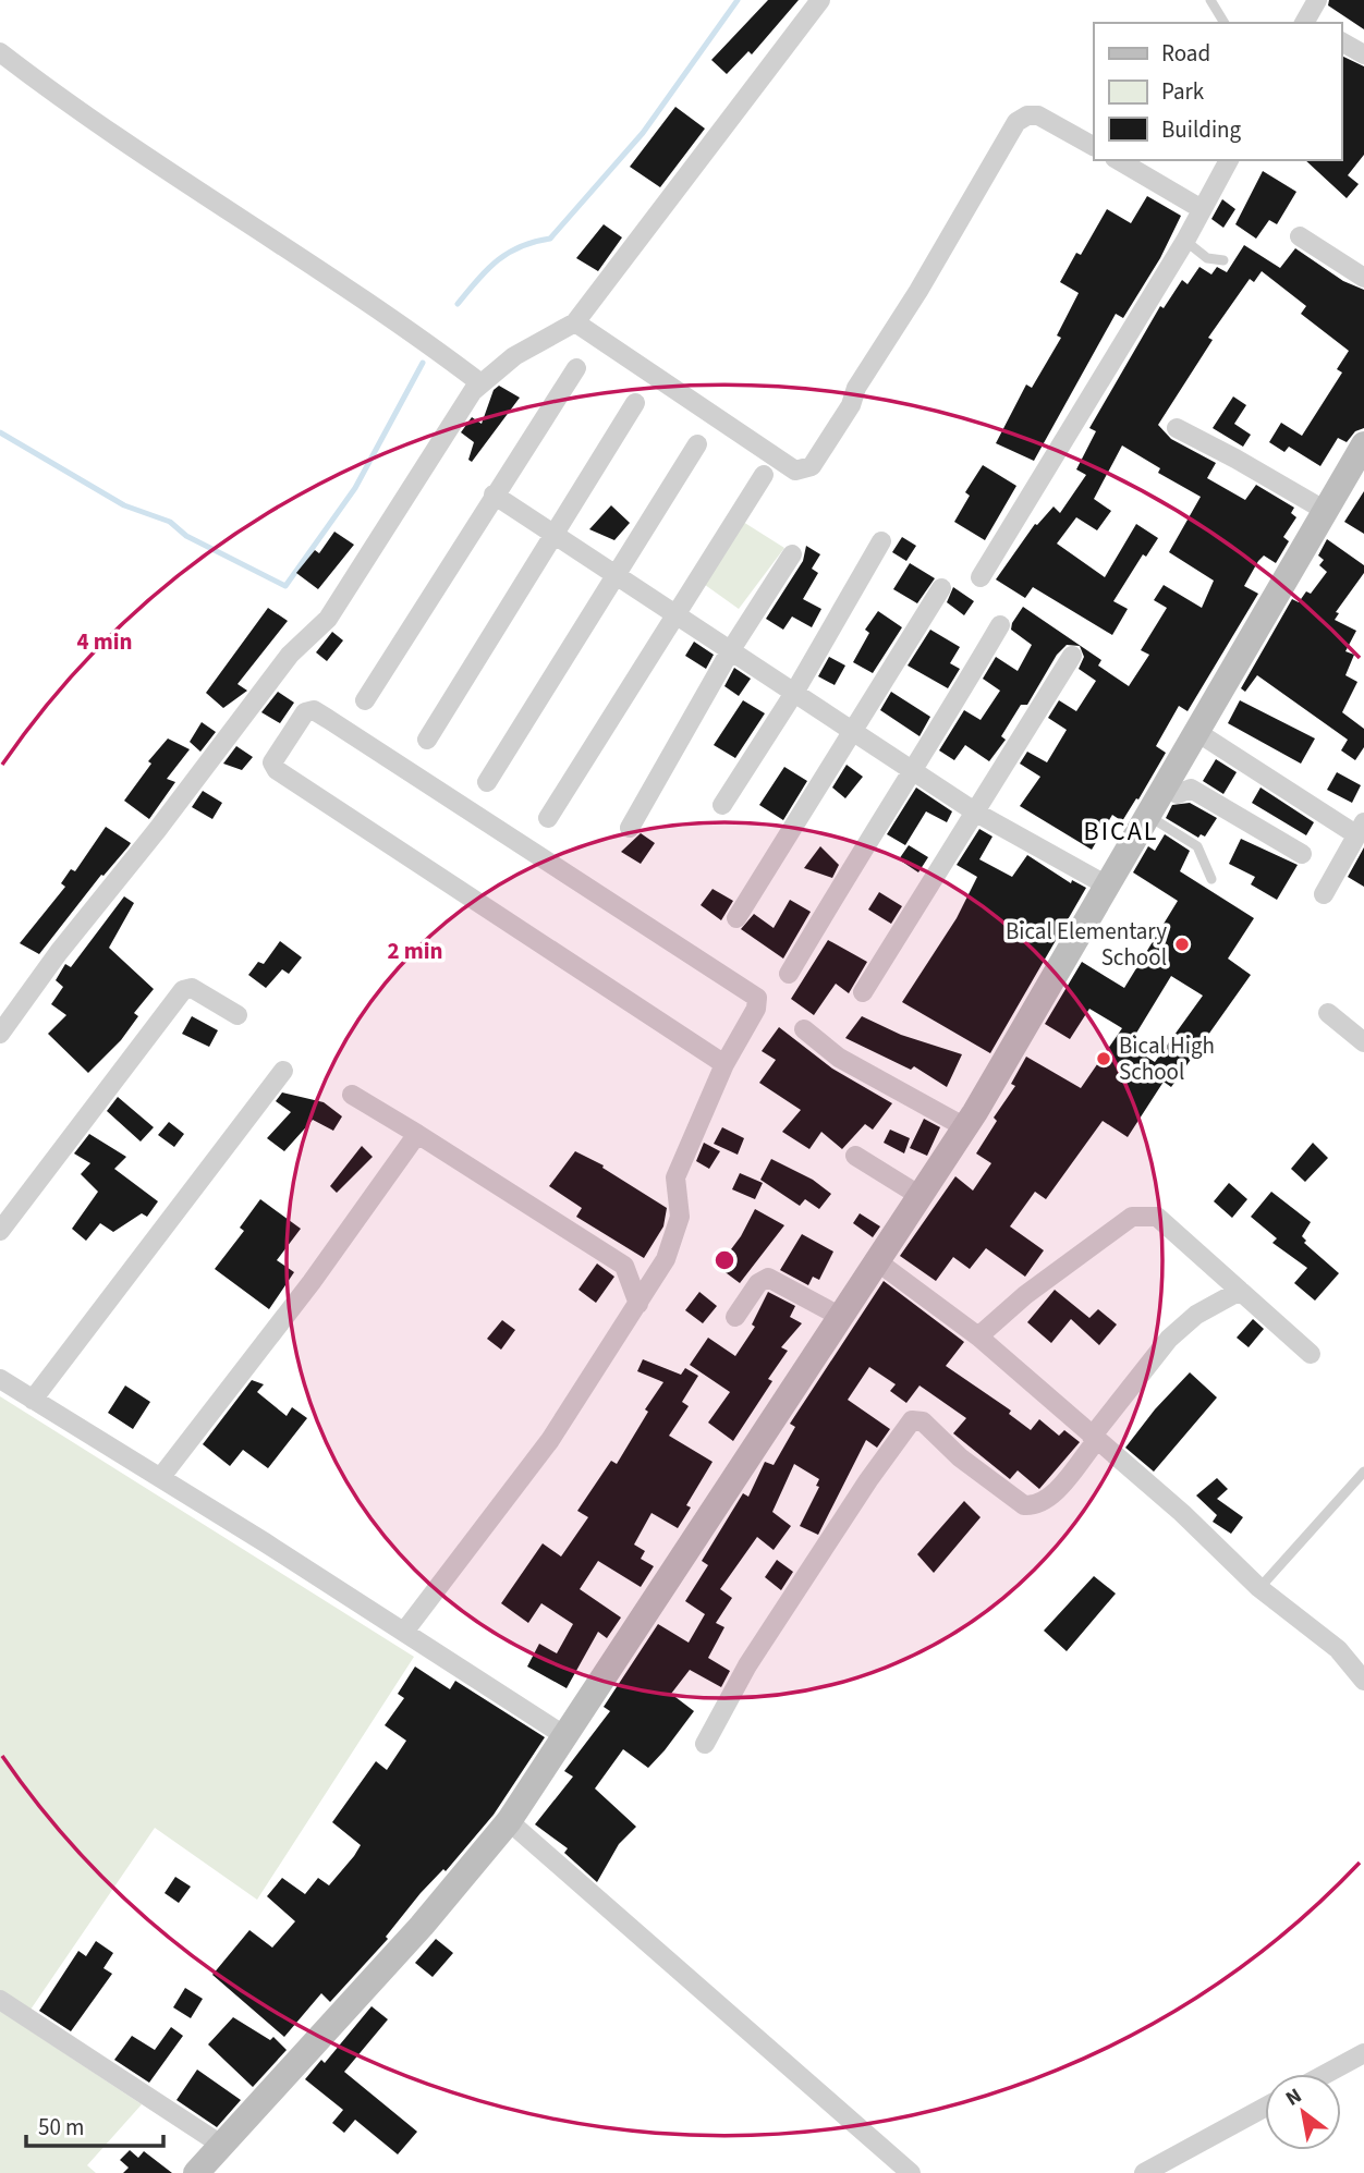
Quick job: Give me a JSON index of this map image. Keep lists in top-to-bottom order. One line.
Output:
{"districts":["BICAL"],"places":["Bical Elementary School","Bical High School"],"legend":["Road","Park","Building"],"scale_bar":"50 m","north":"top left","rings":["4 min","2 min"]}
